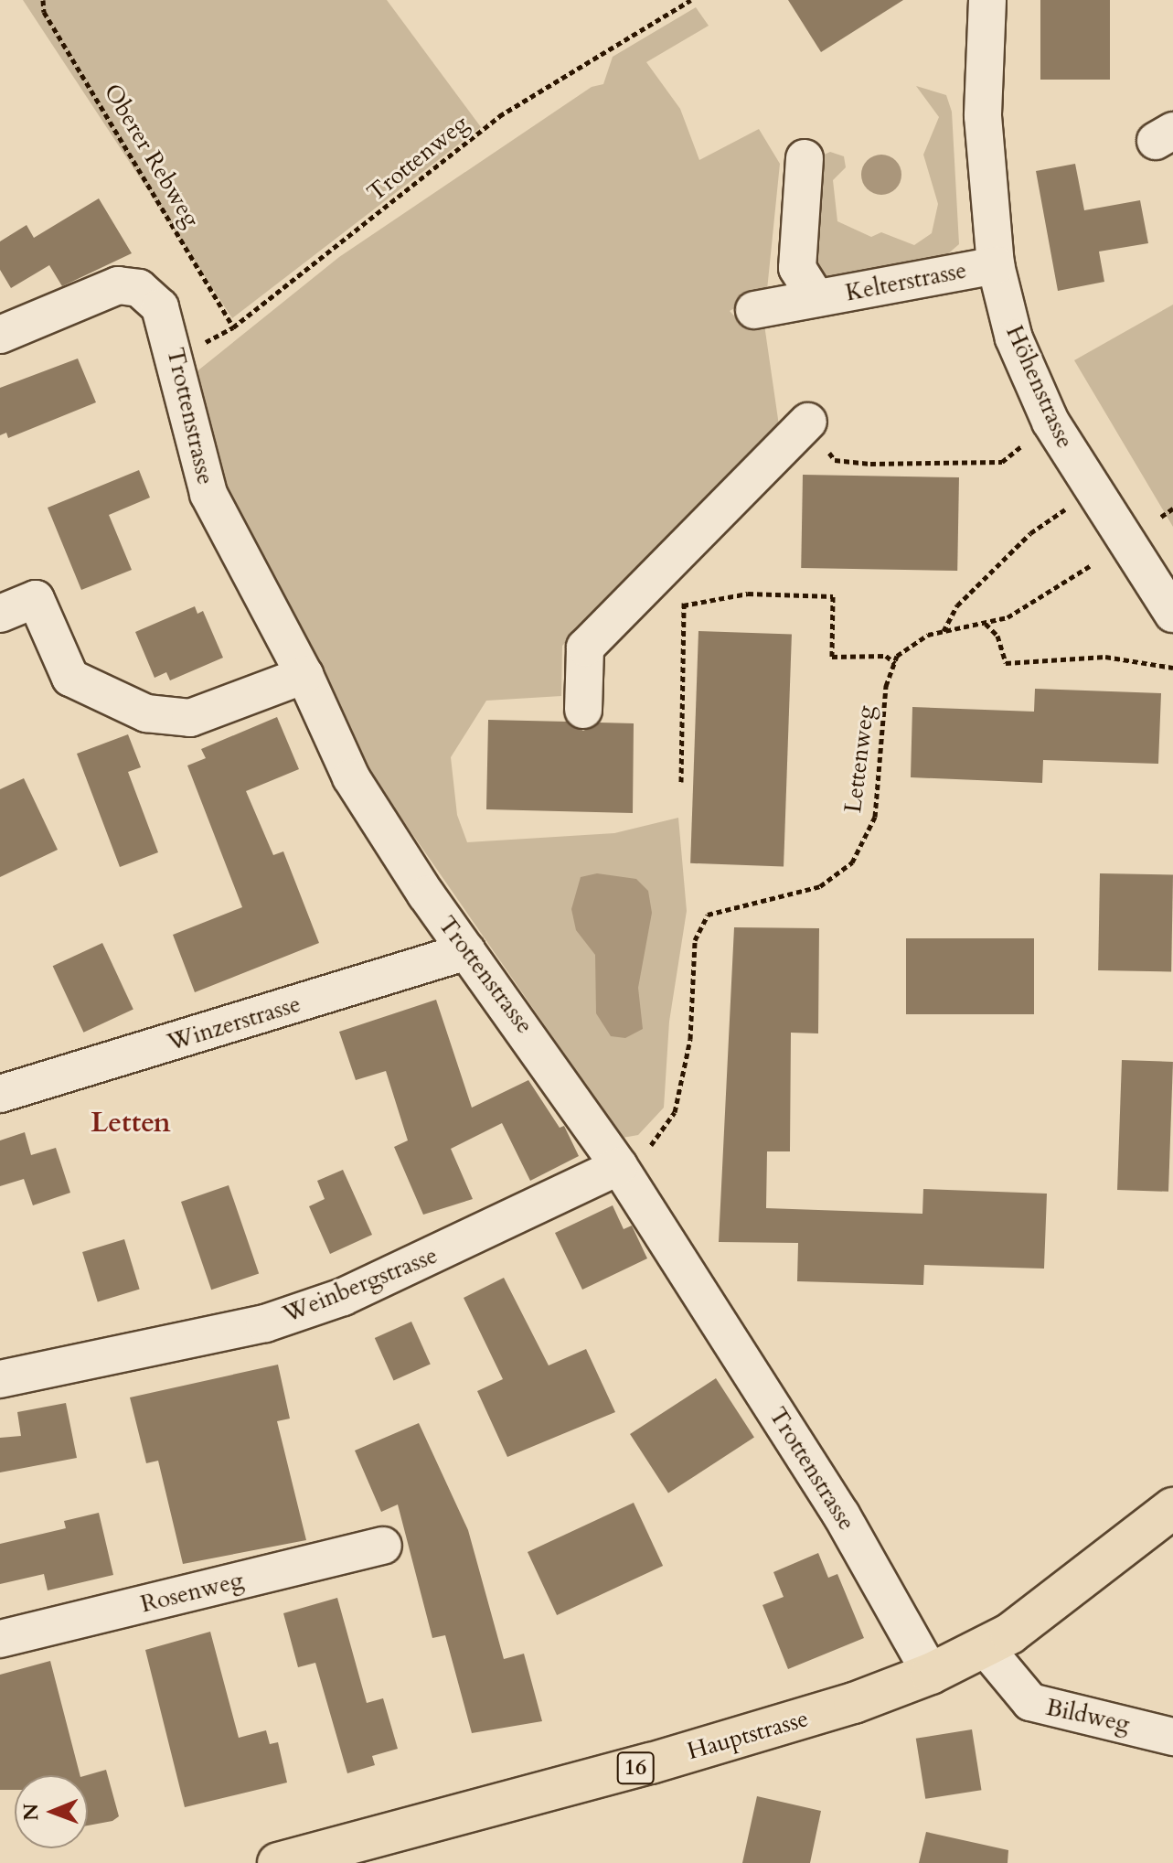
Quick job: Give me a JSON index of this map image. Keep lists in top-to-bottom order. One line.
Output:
{"streets":{"main road":["Hauptstrasse","16"],"street":["Kelterstrasse","Höhenstrasse","Trottenstrasse","Winzerstrasse","Weinbergstrasse","Rosenweg","Bildweg"],"path":["Oberer Rebweg","Trottenweg","Lettenweg"]},"crossings":[["Oberer Rebweg","Trottenweg"],["Trottenweg","Trottenstrasse"],["Kelterstrasse","Höhenstrasse"],["Trottenstrasse","Lettenweg"],["Trottenstrasse","Winzerstrasse"],["Trottenstrasse","Weinbergstrasse"],["Trottenstrasse","Hauptstrasse"],["Lettenweg","Weinbergstrasse"],["Bildweg","Hauptstrasse"]],"districts":["Letten"],"north":"left"}
